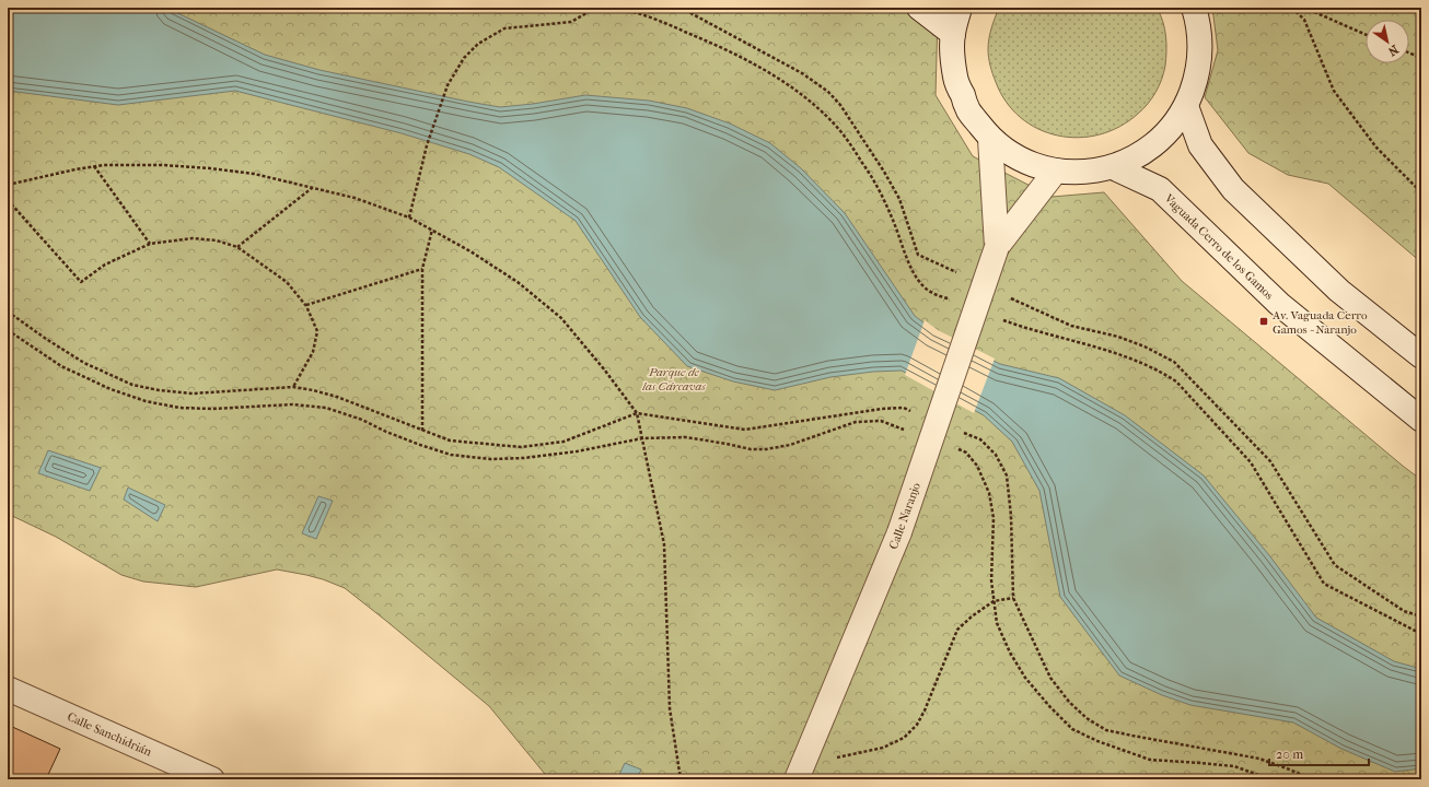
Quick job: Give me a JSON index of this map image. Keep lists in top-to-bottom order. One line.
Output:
{"streets":{"main road":["Vaguada Cerro de los Gamos","Calle Naranjo","Calle Sanchidrián"]},"parks":["Parque de las Cárcavas"],"places":{"transit":["Av. Vaguada Cerro Gamos - Naranjo"]},"scale_bar":"20 m","north":"bottom right"}
